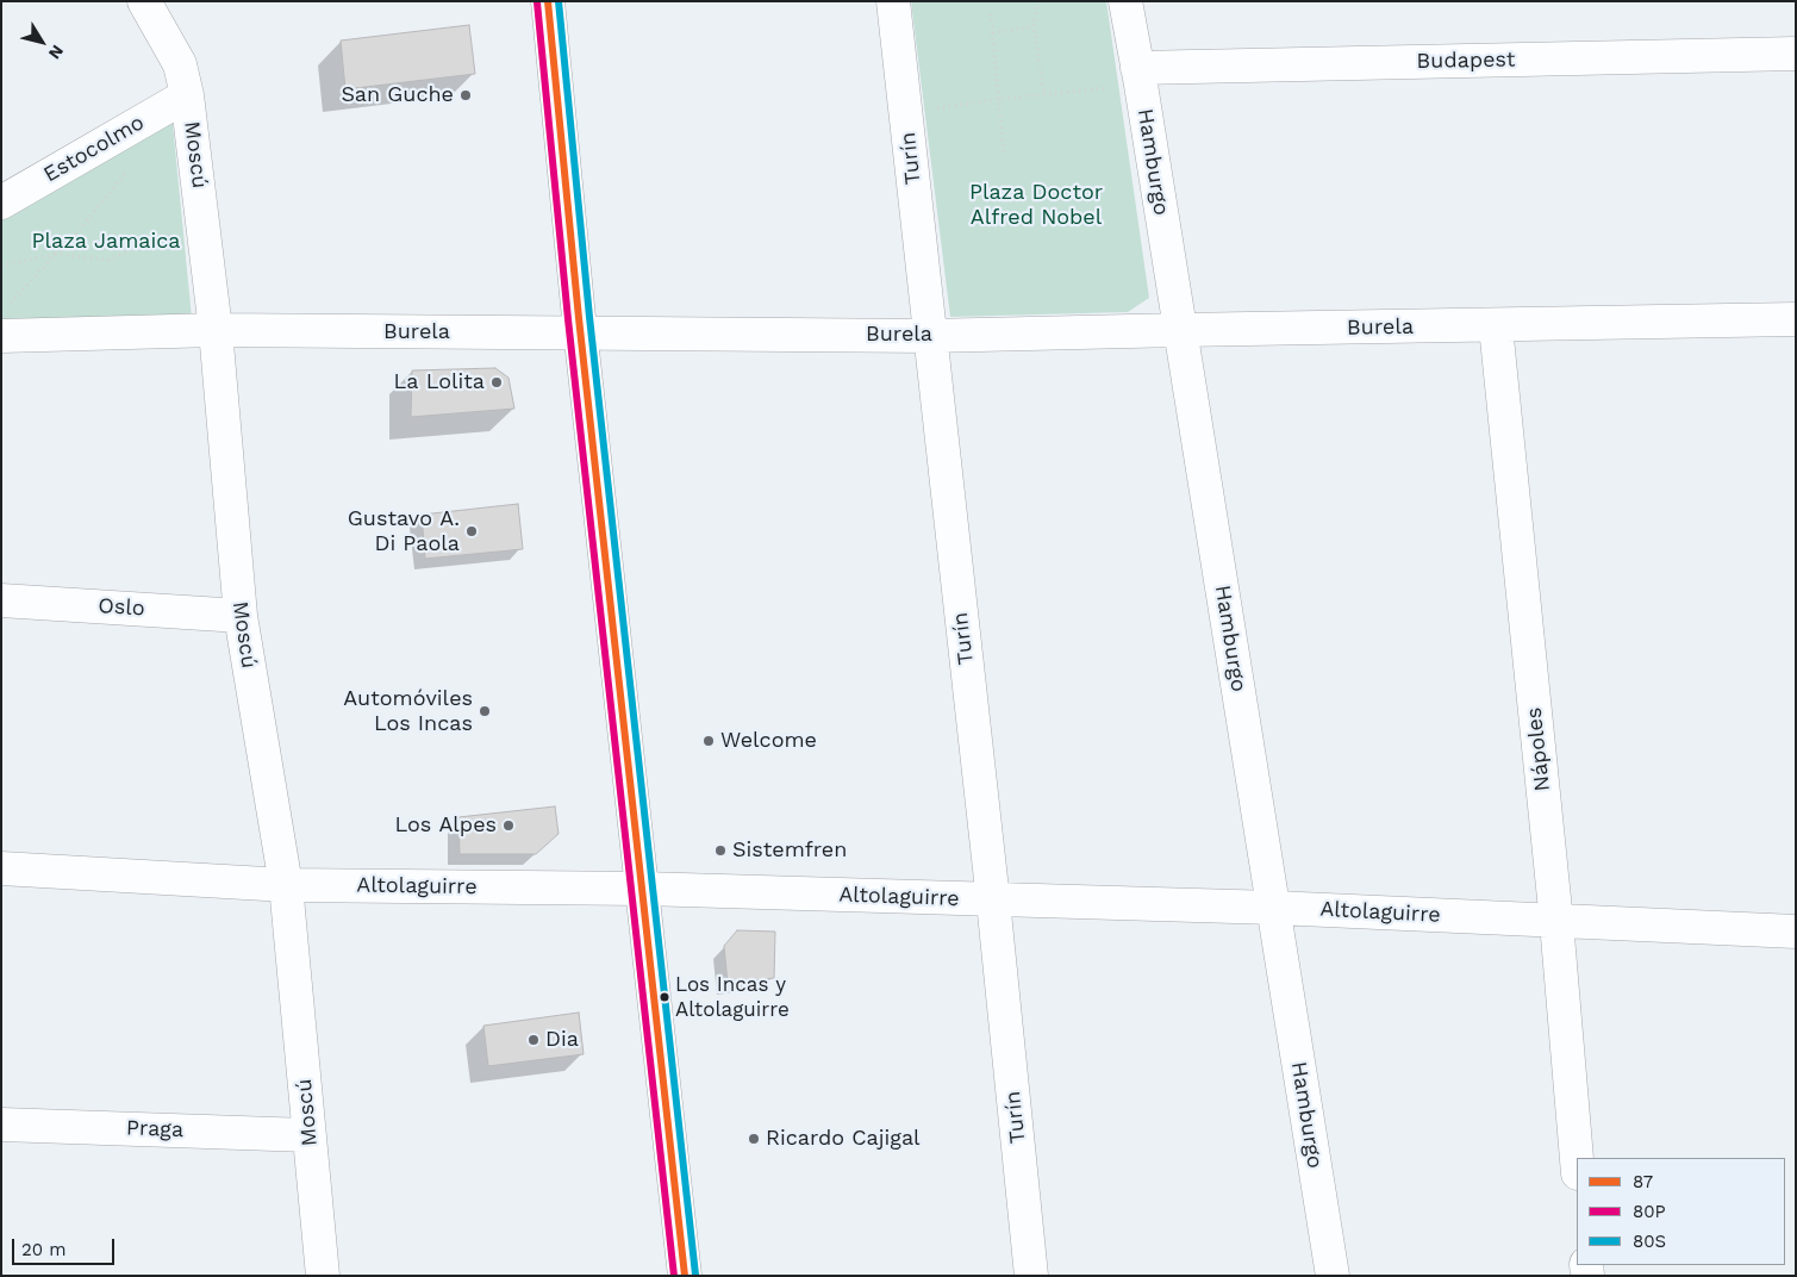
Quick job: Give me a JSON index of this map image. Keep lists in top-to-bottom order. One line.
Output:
{"streets":{"street":["Budapest","Estocolmo","Moscú","Turín","Hamburgo","Burela","Oslo","Nápoles","Altolaguirre","Praga"]},"crossings":[["Budapest","Hamburgo"],["Estocolmo","Moscú"],["Moscú","Burela"],["Moscú","Oslo"],["Moscú","Altolaguirre"],["Moscú","Praga"],["Turín","Burela"],["Turín","Altolaguirre"],["Hamburgo","Burela"],["Hamburgo","Altolaguirre"],["Burela","Nápoles"],["Nápoles","Altolaguirre"]],"parks":["Plaza Doctor Alfred Nobel","Plaza Jamaica"],"places":["San Guche","La Lolita","Gustavo A. Di Paola","Automóviles Los Incas","Welcome","Los Alpes","Sistemfren","Los Incas y Altolaguirre","Dia","Ricardo Cajigal"],"lines":["transit line 87","transit line 80S","transit line 80P"],"legend":["87","80P","80S"],"scale_bar":"20 m","north":"bottom right"}
